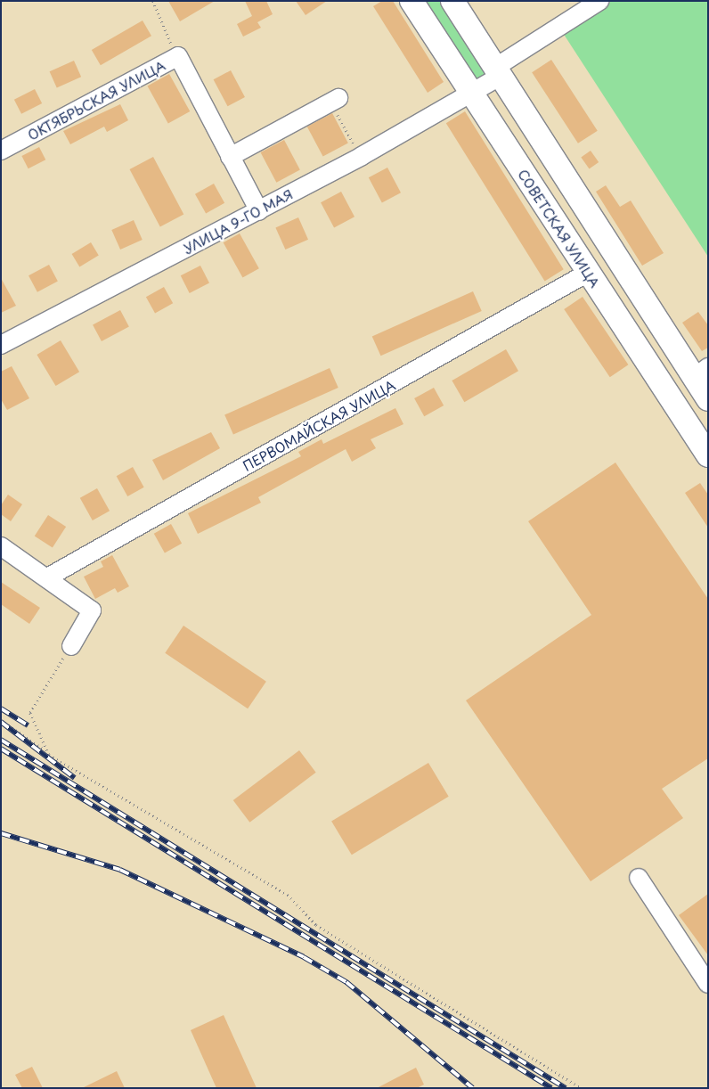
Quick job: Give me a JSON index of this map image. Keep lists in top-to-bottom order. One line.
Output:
{"streets":{"main road":["СОВЕТСКАЯ УЛИЦА"],"street":["ОКТЯБРЬСКАЯ УЛИЦА","УЛИЦА 9-ГО МАЯ","ПЕРВОМАЙСКАЯ УЛИЦА"]},"crossings":[["ОКТЯБРЬСКАЯ УЛИЦА","УЛИЦА 9-ГО МАЯ"],["УЛИЦА 9-ГО МАЯ","СОВЕТСКАЯ УЛИЦА"],["СОВЕТСКАЯ УЛИЦА","ПЕРВОМАЙСКАЯ УЛИЦА"]]}
